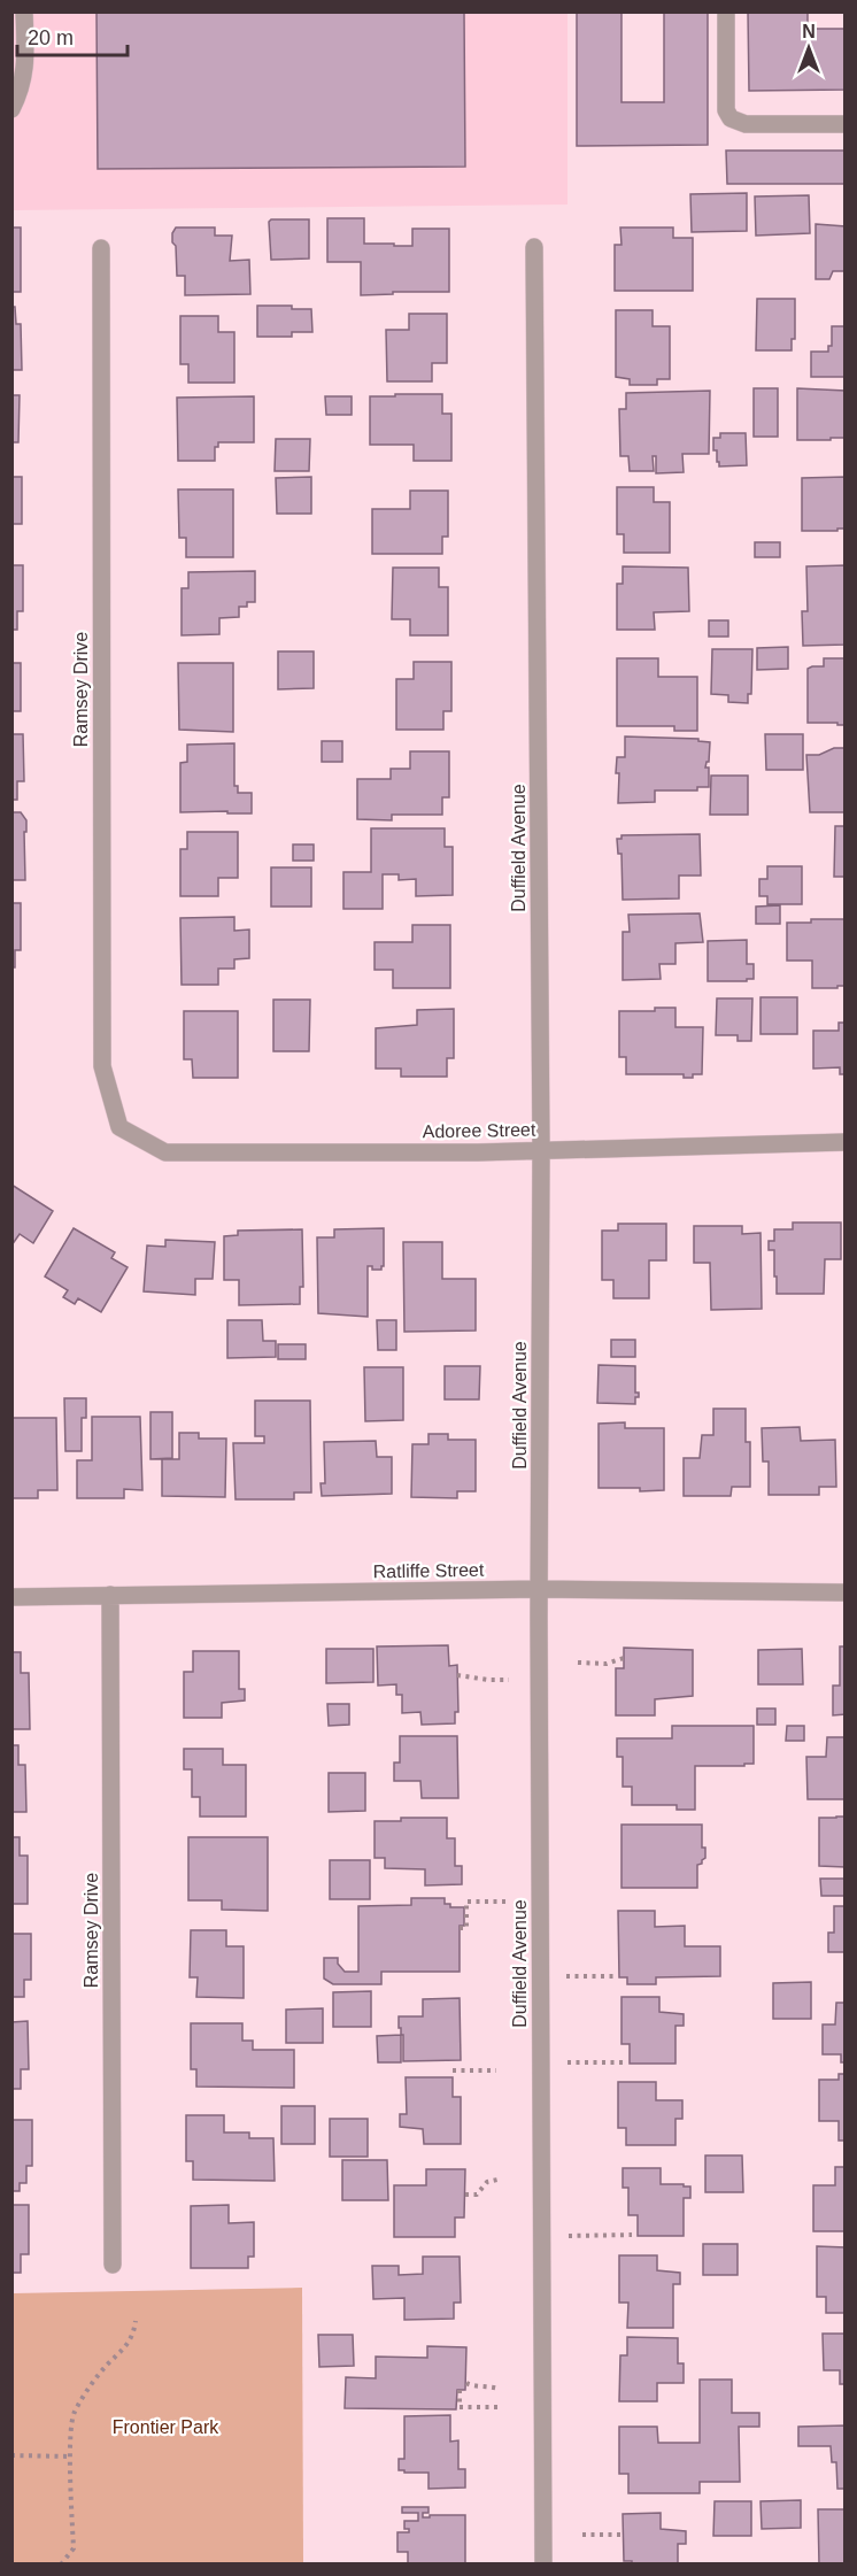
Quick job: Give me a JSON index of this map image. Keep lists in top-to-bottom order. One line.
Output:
{"streets":{"street":["Ramsey Drive","Duffield Avenue","Adoree Street","Ratliffe Street"]},"crossings":[["Ramsey Drive","Adoree Street"],["Ramsey Drive","Ratliffe Street"],["Duffield Avenue","Adoree Street"],["Duffield Avenue","Ratliffe Street"]],"parks":["Frontier Park"],"scale_bar":"20 m","north":"top"}
